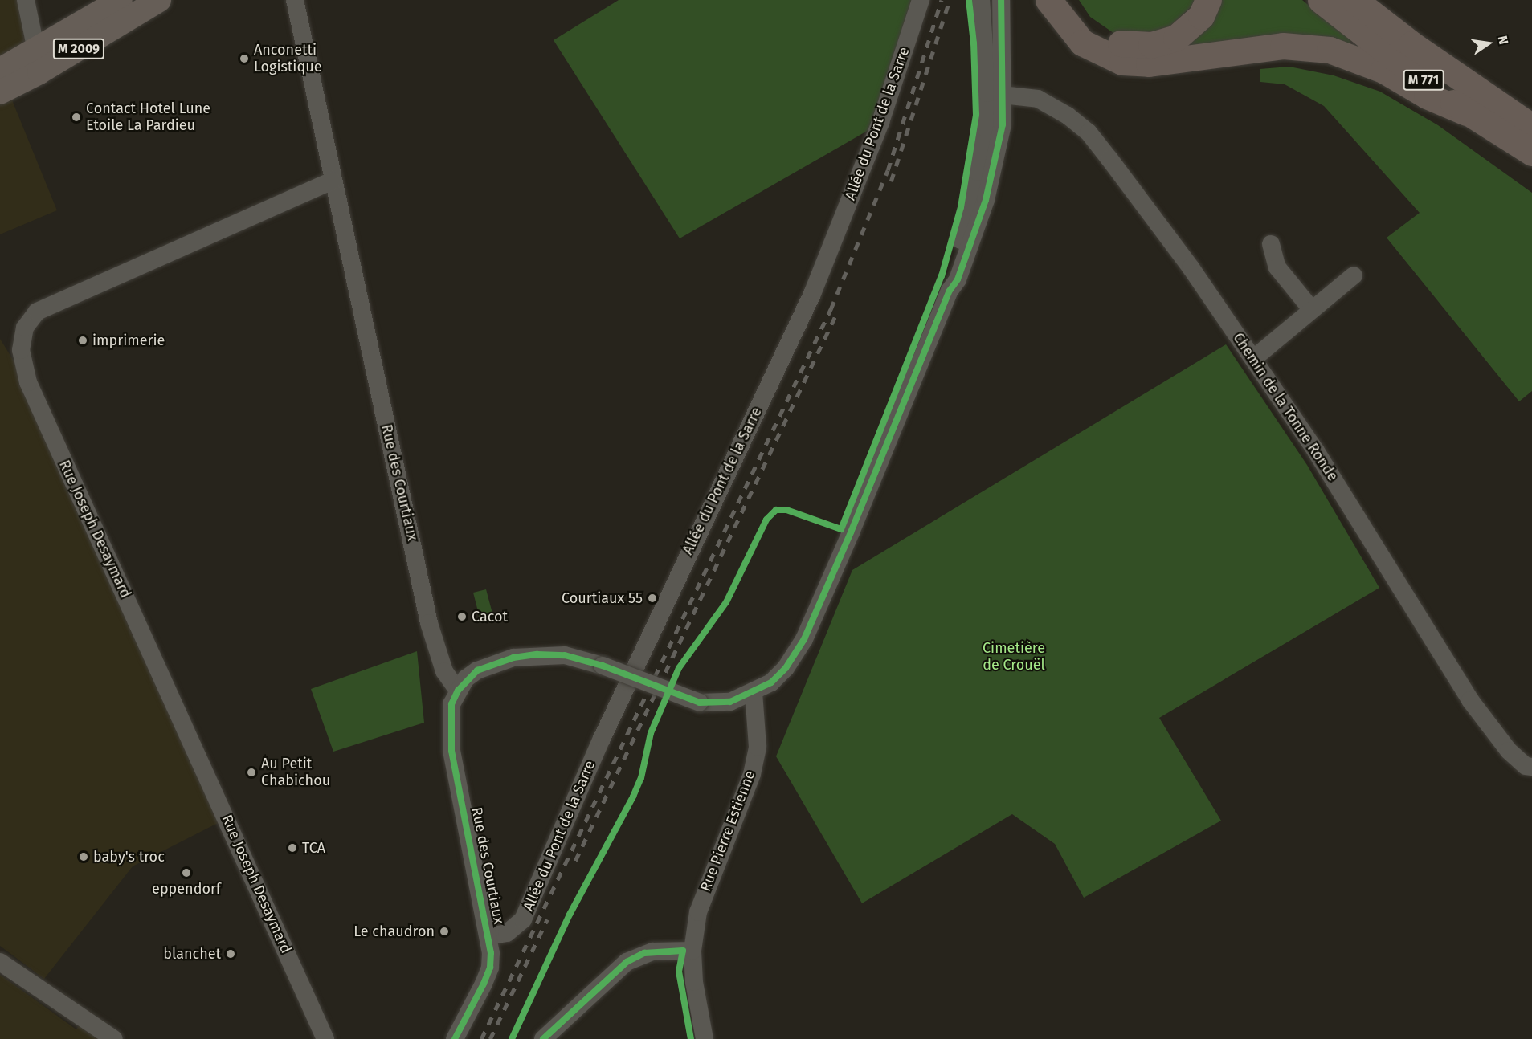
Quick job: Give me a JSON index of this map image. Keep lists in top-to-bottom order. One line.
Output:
{"streets":{"highway":["M 771"],"main road":["M 2009"],"street":["Allée du Pont de la Sarre","Chemin de la Tonne Ronde","Rue des Courtiaux","Rue Joseph Desaymard","Rue Pierre Estienne"]},"crossings":[["Allée du Pont de la Sarre","Rue des Courtiaux"],["Rue des Courtiaux","Rue Joseph Desaymard"]],"parks":["Cimetière de Crouël"],"places":["Anconetti Logistique","Contact Hotel Lune Etoile La Pardieu","imprimerie","Courtiaux 55","Cacot","Au Petit Chabichou","TCA","baby's troc","eppendorf","Le chaudron","blanchet"],"north":"right"}
